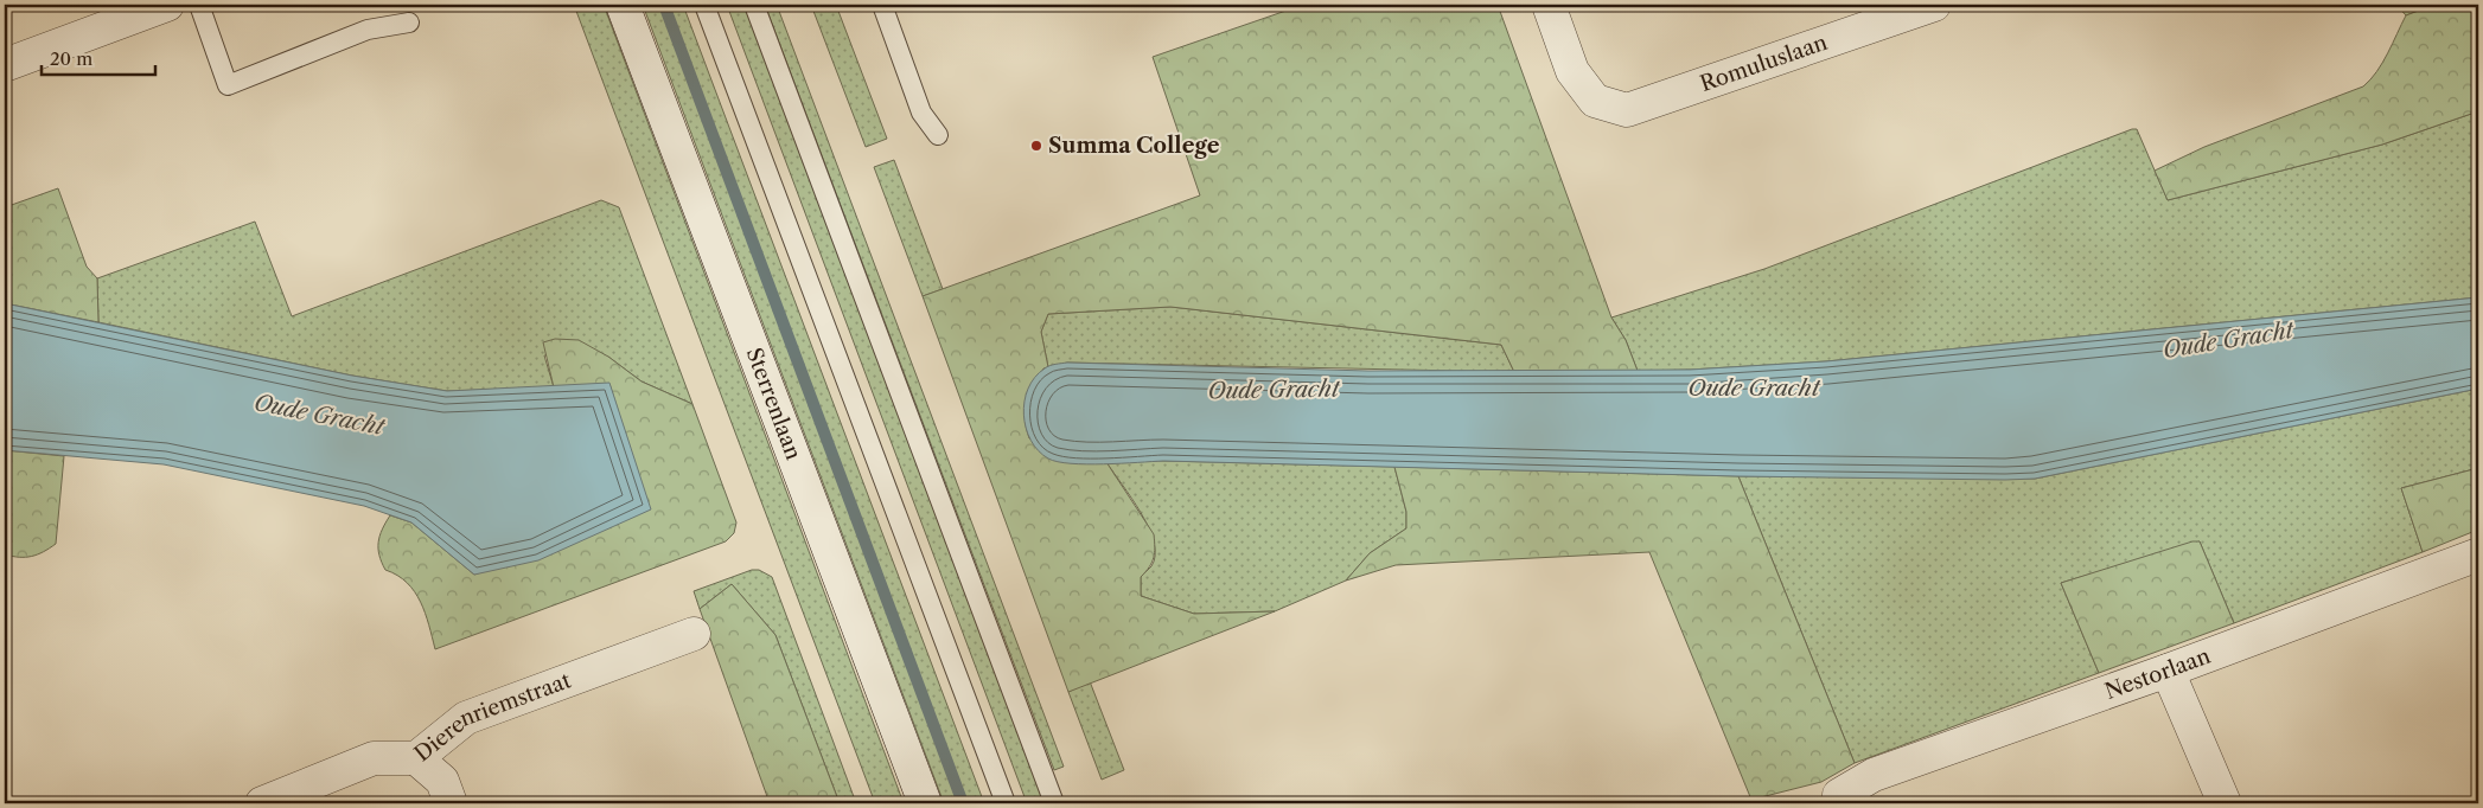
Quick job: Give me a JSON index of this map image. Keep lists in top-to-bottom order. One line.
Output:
{"streets":{"street":["Romuluslaan","Sterrenlaan","Nestorlaan","Dierenriemstraat"]},"water":["Oude Gracht"],"places":["Summa College"],"scale_bar":"20 m"}
